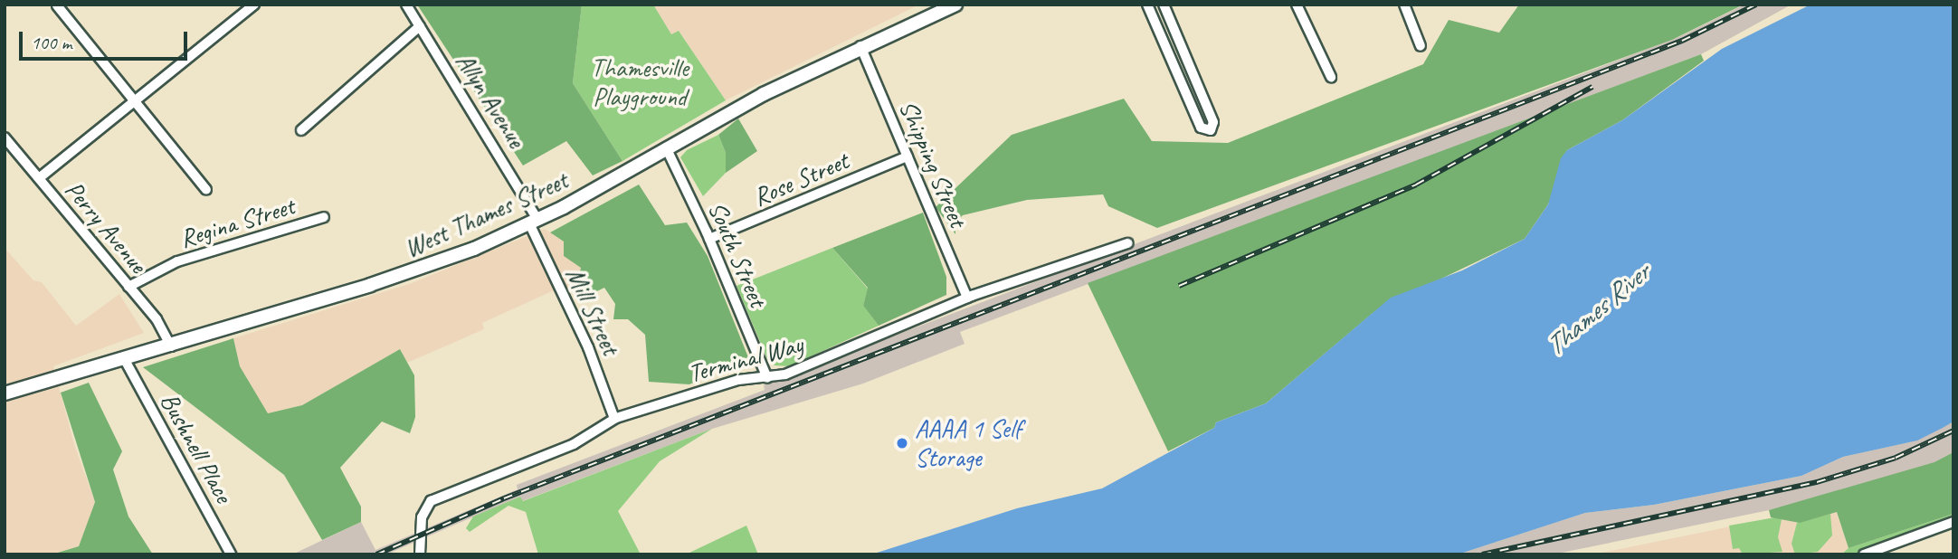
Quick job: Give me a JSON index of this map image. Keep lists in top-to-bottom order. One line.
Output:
{"streets":{"main road":["West Thames Street"],"street":["Allyn Avenue","Shipping Street","Rose Street","Regina Street","Perry Avenue","South Street","Mill Street","Terminal Way","Bushnell Place"]},"crossings":[["Allyn Avenue","West Thames Street"],["Allyn Avenue","Mill Street"],["Shipping Street","Rose Street"],["Shipping Street","West Thames Street"],["Shipping Street","Terminal Way"],["Rose Street","South Street"],["West Thames Street","Perry Avenue"],["West Thames Street","South Street"],["West Thames Street","Mill Street"],["West Thames Street","Bushnell Place"],["Regina Street","Perry Avenue"],["South Street","Terminal Way"],["Mill Street","Terminal Way"]],"water":["Thames River"],"parks":["Thamesville Playground"],"places":["AAAA 1 Self Storage"],"scale_bar":"100 m"}
